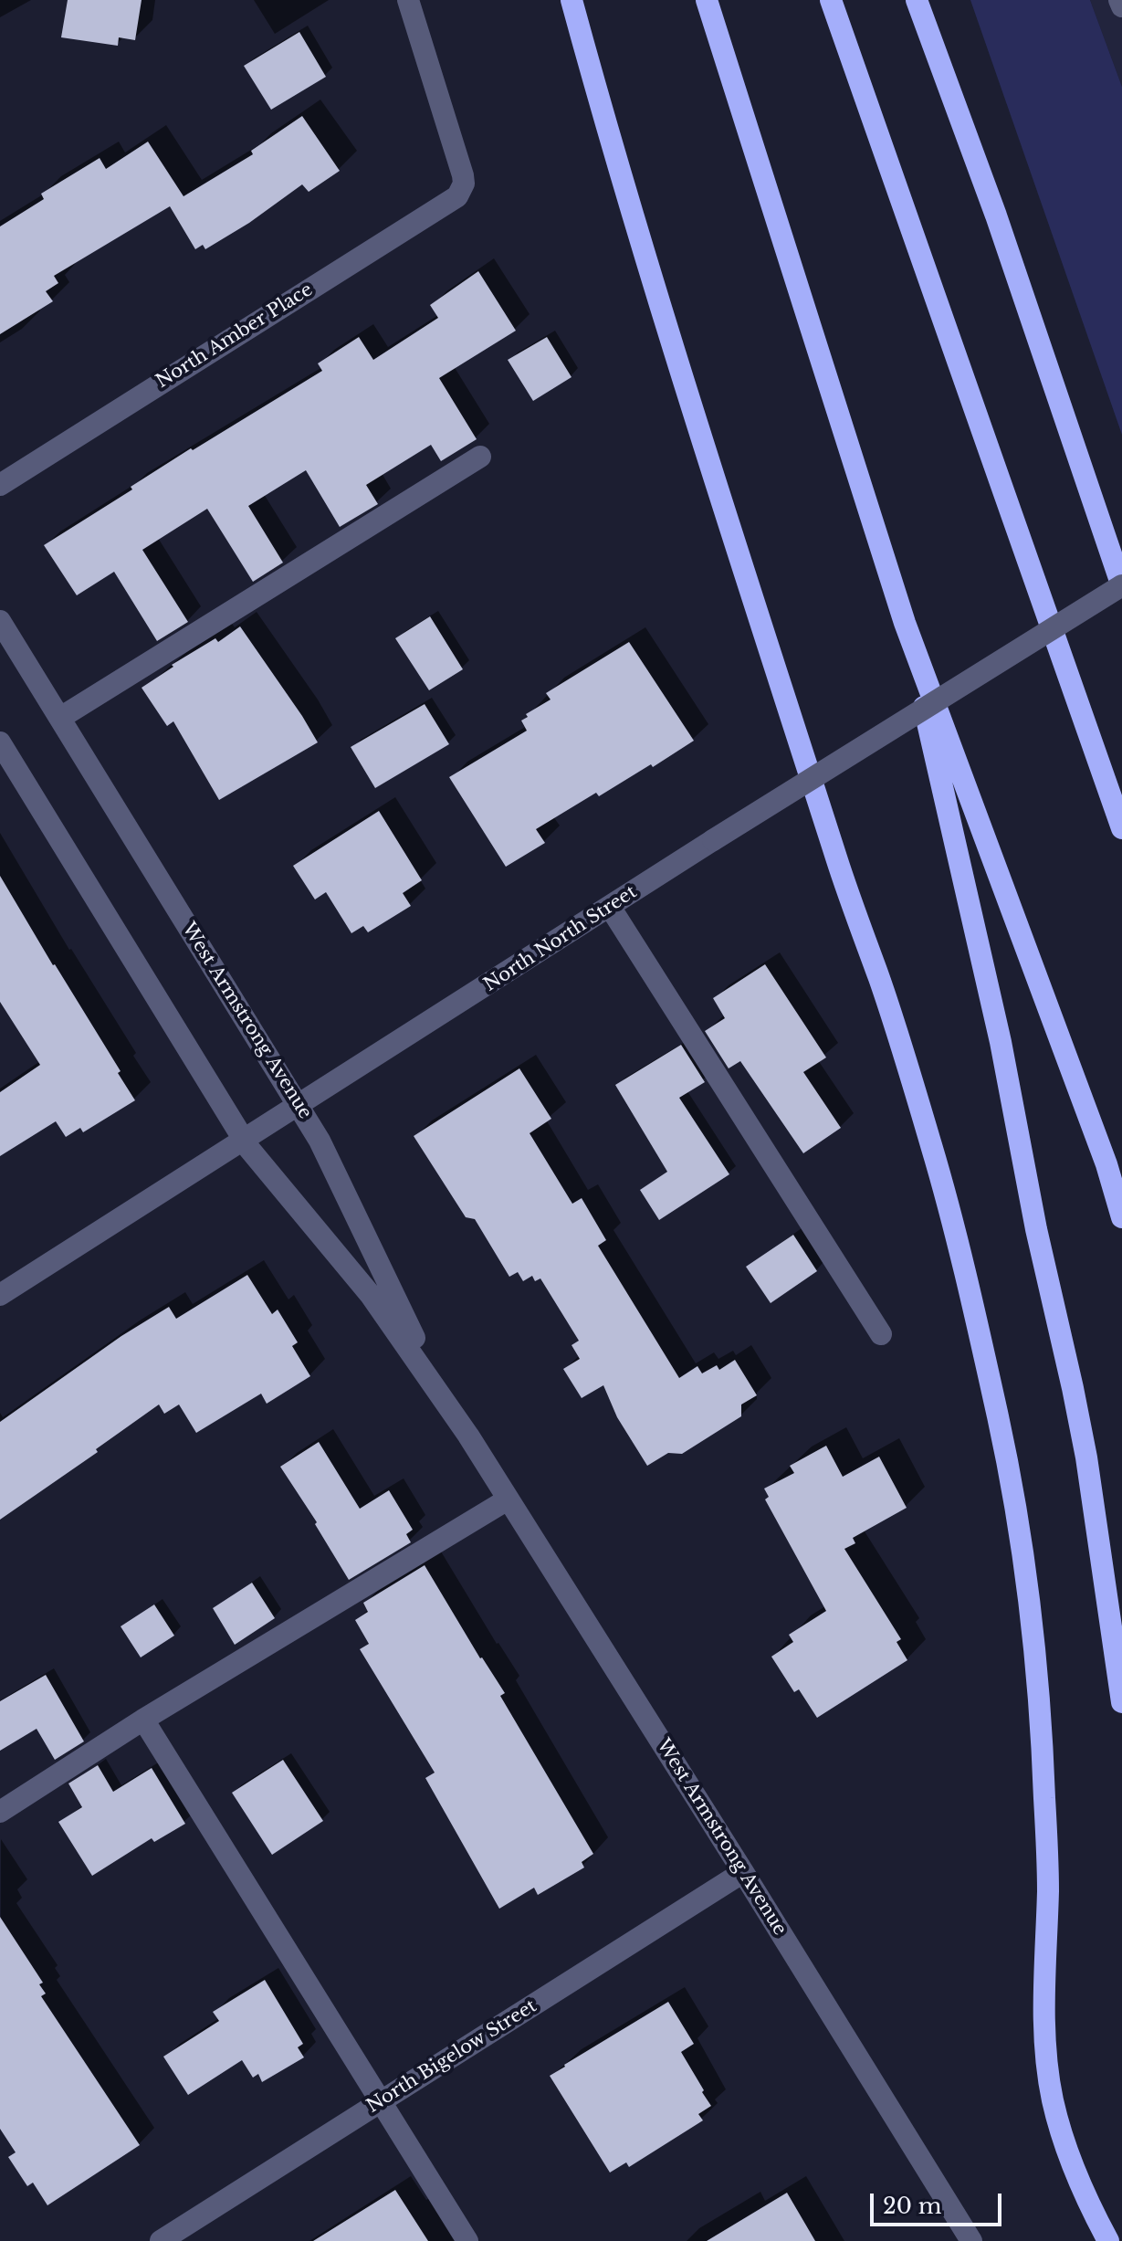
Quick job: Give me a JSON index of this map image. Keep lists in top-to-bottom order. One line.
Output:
{"streets":{"street":["North Amber Place","North North Street","West Armstrong Avenue","North Bigelow Street"]},"crossings":[["North North Street","West Armstrong Avenue"],["West Armstrong Avenue","North Bigelow Street"]],"scale_bar":"20 m"}
